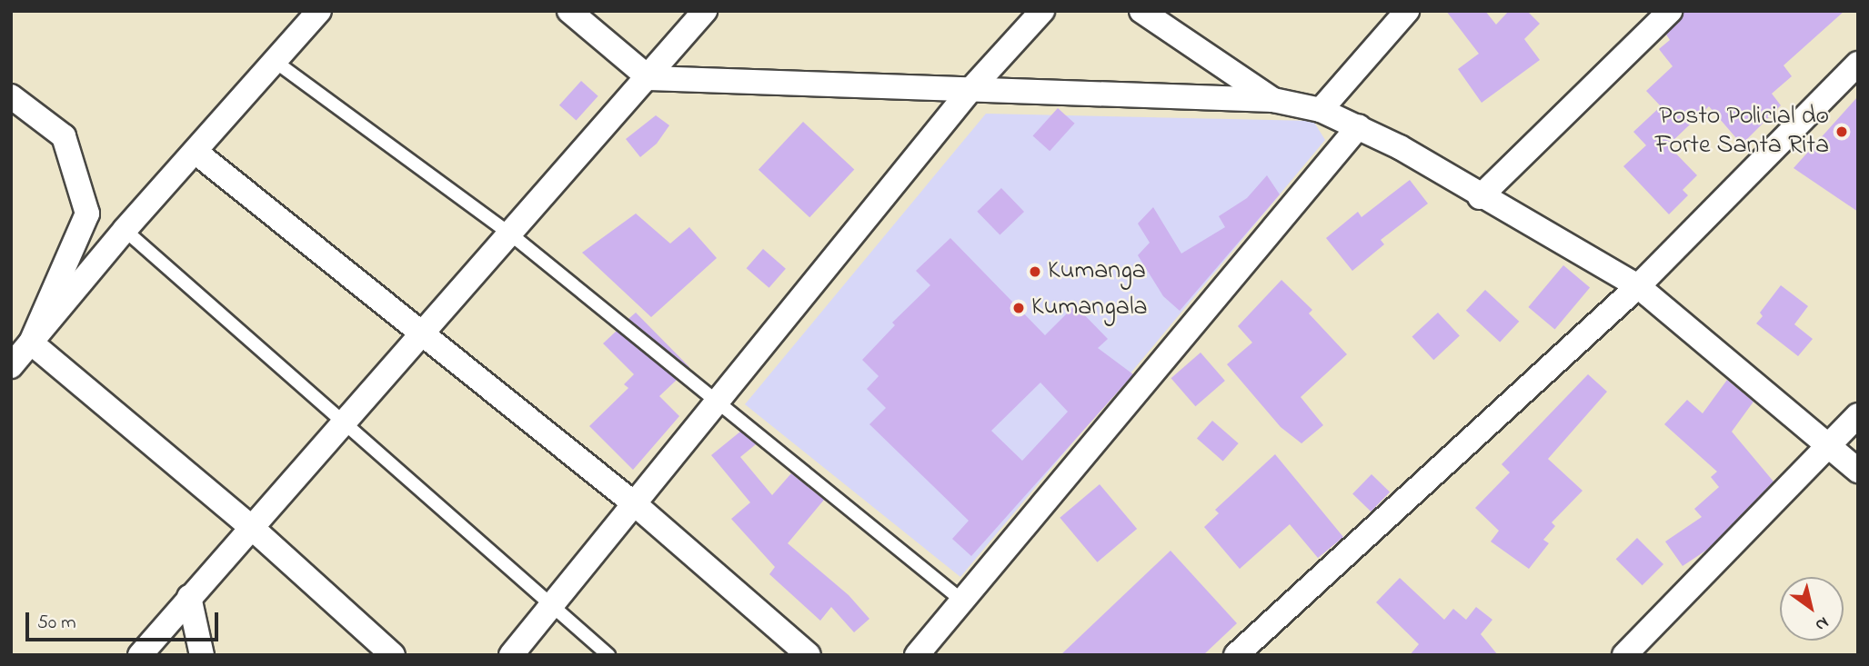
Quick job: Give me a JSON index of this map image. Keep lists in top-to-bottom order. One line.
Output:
{"places":["Posto Policial do Forte Santa Rita","Kumanga","Kumangala"],"scale_bar":"50 m","north":"bottom right"}
